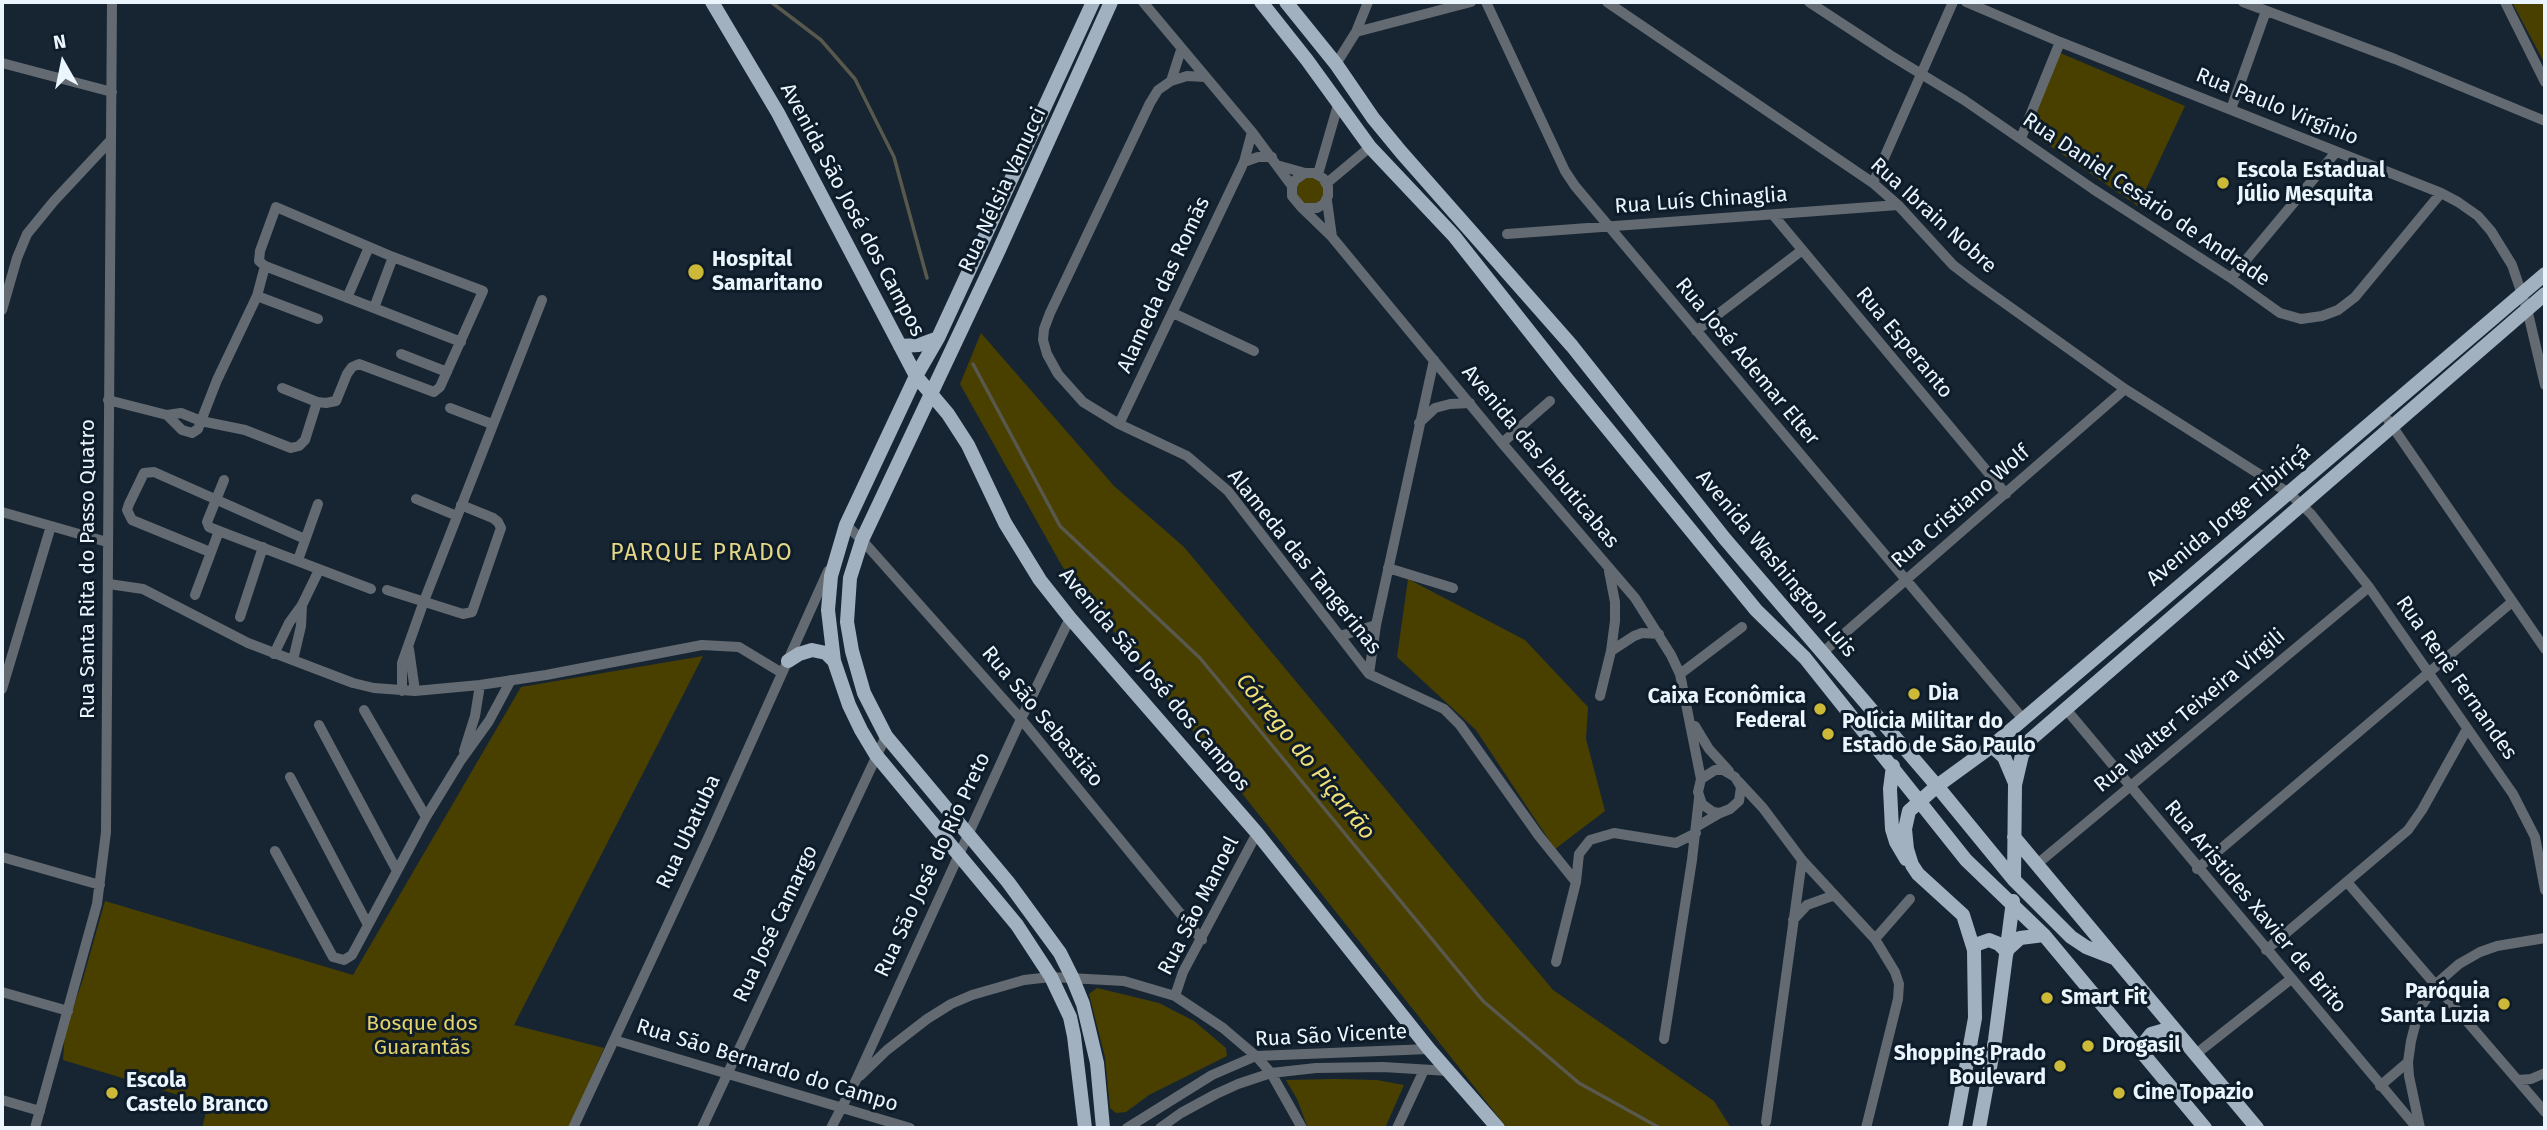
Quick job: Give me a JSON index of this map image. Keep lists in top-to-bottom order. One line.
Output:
{"streets":{"main road":["Rua Nélsia Vanucci","Avenida São José dos Campos","Avenida Jorge Tibiriçá","Avenida Washington Luis"],"street":["Rua Paulo Virgínio","Rua Daniel Cesário de Andrade","Rua Luís Chinaglia","Rua Ibrain Nobre","Alameda das Romãs","Rua Esperanto","Rua José Ademar Elter","Avenida das Jabuticabas","Rua Cristiano Wolf","Alameda das Tangerinas","Rua Santa Rita do Passo Quatro","Rua Renê Fernandes","Rua Walter Teixeira Virgili","Rua São Sebastião","Rua Ubatuba","Rua São José do Rio Preto","Rua São Manoel","Rua Aristides Xavier de Brito","Rua José Camargo","Rua São Vicente","Rua São Bernardo do Campo"]},"crossings":[["Rua Paulo Virgínio","Rua Daniel Cesário de Andrade"],["Rua Paulo Virgínio","Avenida Jorge Tibiriçá"],["Rua Nélsia Vanucci","Avenida São José dos Campos"],["Rua Nélsia Vanucci","Rua São Sebastião"],["Rua Nélsia Vanucci","Rua Ubatuba"],["Rua Nélsia Vanucci","Rua São José do Rio Preto"],["Rua Nélsia Vanucci","Rua José Camargo"],["Rua Luís Chinaglia","Rua Ibrain Nobre"],["Rua Luís Chinaglia","Rua Esperanto"],["Rua Luís Chinaglia","Rua José Ademar Elter"],["Avenida São José dos Campos","Rua São José do Rio Preto"],["Avenida São José dos Campos","Rua São Manoel"],["Avenida São José dos Campos","Rua São Vicente"],["Rua Ibrain Nobre","Rua Cristiano Wolf"],["Rua Ibrain Nobre","Avenida Jorge Tibiriçá"],["Rua Ibrain Nobre","Rua Renê Fernandes"],["Alameda das Romãs","Alameda das Tangerinas"],["Rua Esperanto","Rua Cristiano Wolf"],["Rua José Ademar Elter","Rua Cristiano Wolf"],["Rua José Ademar Elter","Avenida Jorge Tibiriçá"],["Rua Cristiano Wolf","Avenida Washington Luis"],["Avenida Jorge Tibiriçá","Avenida Washington Luis"],["Avenida Jorge Tibiriçá","Rua Renê Fernandes"],["Avenida Jorge Tibiriçá","Rua Aristides Xavier de Brito"],["Rua Renê Fernandes","Rua Walter Teixeira Virgili"],["Rua Walter Teixeira Virgili","Rua Aristides Xavier de Brito"],["Rua São Sebastião","Rua São José do Rio Preto"],["Rua São Sebastião","Rua São Manoel"],["Rua Ubatuba","Rua São Bernardo do Campo"],["Rua São José do Rio Preto","Rua São Bernardo do Campo"],["Rua José Camargo","Rua São Bernardo do Campo"]],"districts":["PARQUE PRADO"],"water":["Córrego do Piçarrão"],"parks":["Bosque dos Guarantãs"],"places":["Escola Estadual Júlio Mesquita","Hospital Samaritano","Dia","Caixa Econômica Federal","Polícia Militar do Estado de São Paulo","Smart Fit","Paróquia Santa Luzia","Drogasil","Shopping Prado Boulevard","Escola Castelo Branco","Cine Topazio"],"north":"top"}
